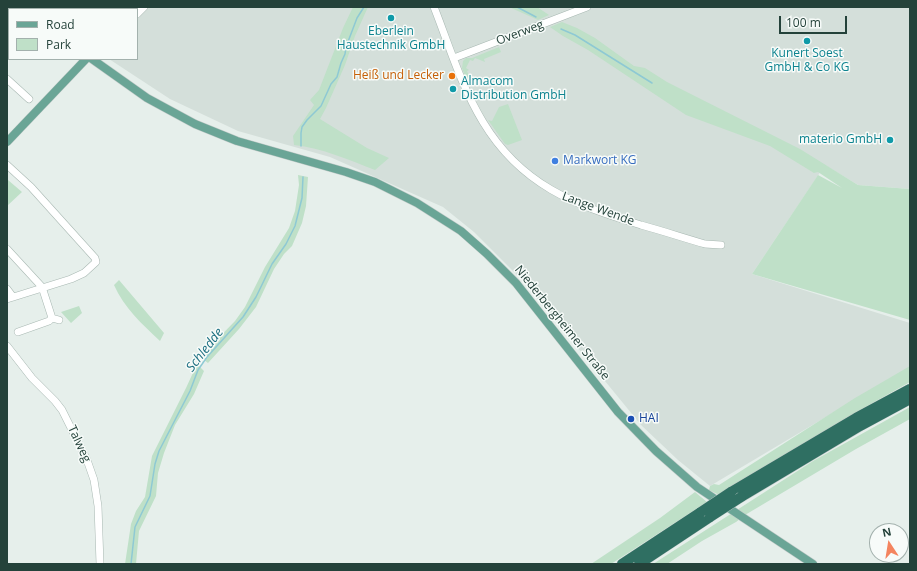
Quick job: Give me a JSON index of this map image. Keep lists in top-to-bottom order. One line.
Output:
{"streets":{"main road":["Niederbergheimer Straße"],"street":["Overweg","Lange Wende","Talweg"]},"crossings":[["Overweg","Lange Wende"]],"water":["Schledde"],"places":["Eberlein Haustechnik GmbH","Kunert Soest GmbH & Co KG","Heiß und Lecker","Almacom Distribution GmbH","materio GmbH","Markwort KG","HAI"],"legend":["Road","Park"],"scale_bar":"100 m","north":"top"}
